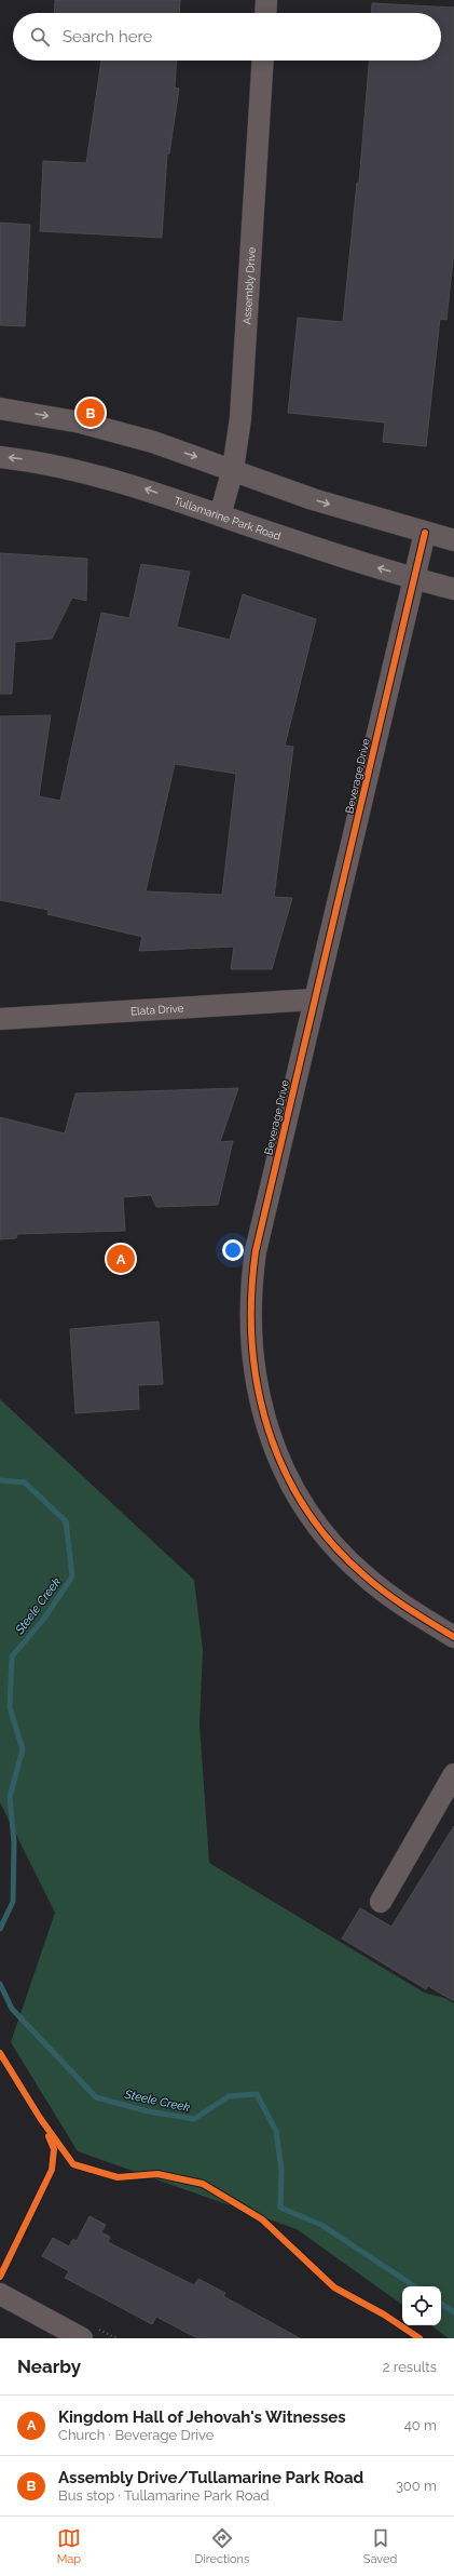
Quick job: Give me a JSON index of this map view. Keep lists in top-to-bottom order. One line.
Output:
{"streets":{"street":["Assembly Drive","Tullamarine Park Road","Beverage Drive","Elata Drive"]},"crossings":[["Assembly Drive","Tullamarine Park Road"],["Tullamarine Park Road","Beverage Drive"],["Beverage Drive","Elata Drive"]],"water":["Steele Creek"],"page":{"search":"Search here","pins":["B","A"],"heading":["Nearby","2 results"],"list":[{"mark":"A","name":"Kingdom Hall of Jehovah's Witnesses","note":"Church · Beverage Drive","value":"40 m"},{"mark":"B","name":"Assembly Drive/Tullamarine Park Road","note":"Bus stop · Tullamarine Park Road","value":"300 m"}],"nav":["Map","Directions","Saved"]}}
